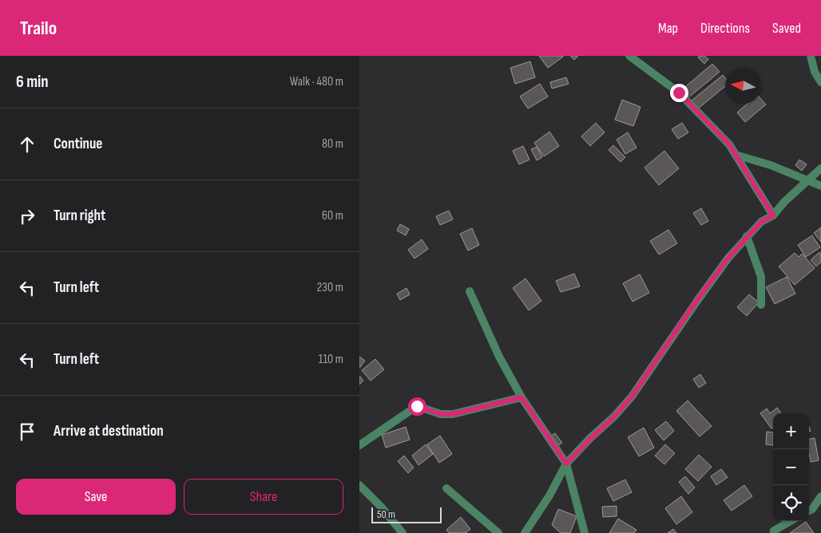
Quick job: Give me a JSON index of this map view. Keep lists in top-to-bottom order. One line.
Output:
{"scale_bar":"50 m","north":"left","page":{"header":"Trailo","nav":["Map","Directions","Saved"],"heading":["6 min","Walk · 480 m"],"list":[["Continue","80 m"],["Turn right","60 m"],["Turn left","230 m"],["Turn left","110 m"],"Arrive at destination"],"map_buttons":["+","−"],"buttons":["Save","Share"],"scale":"50 m"}}
